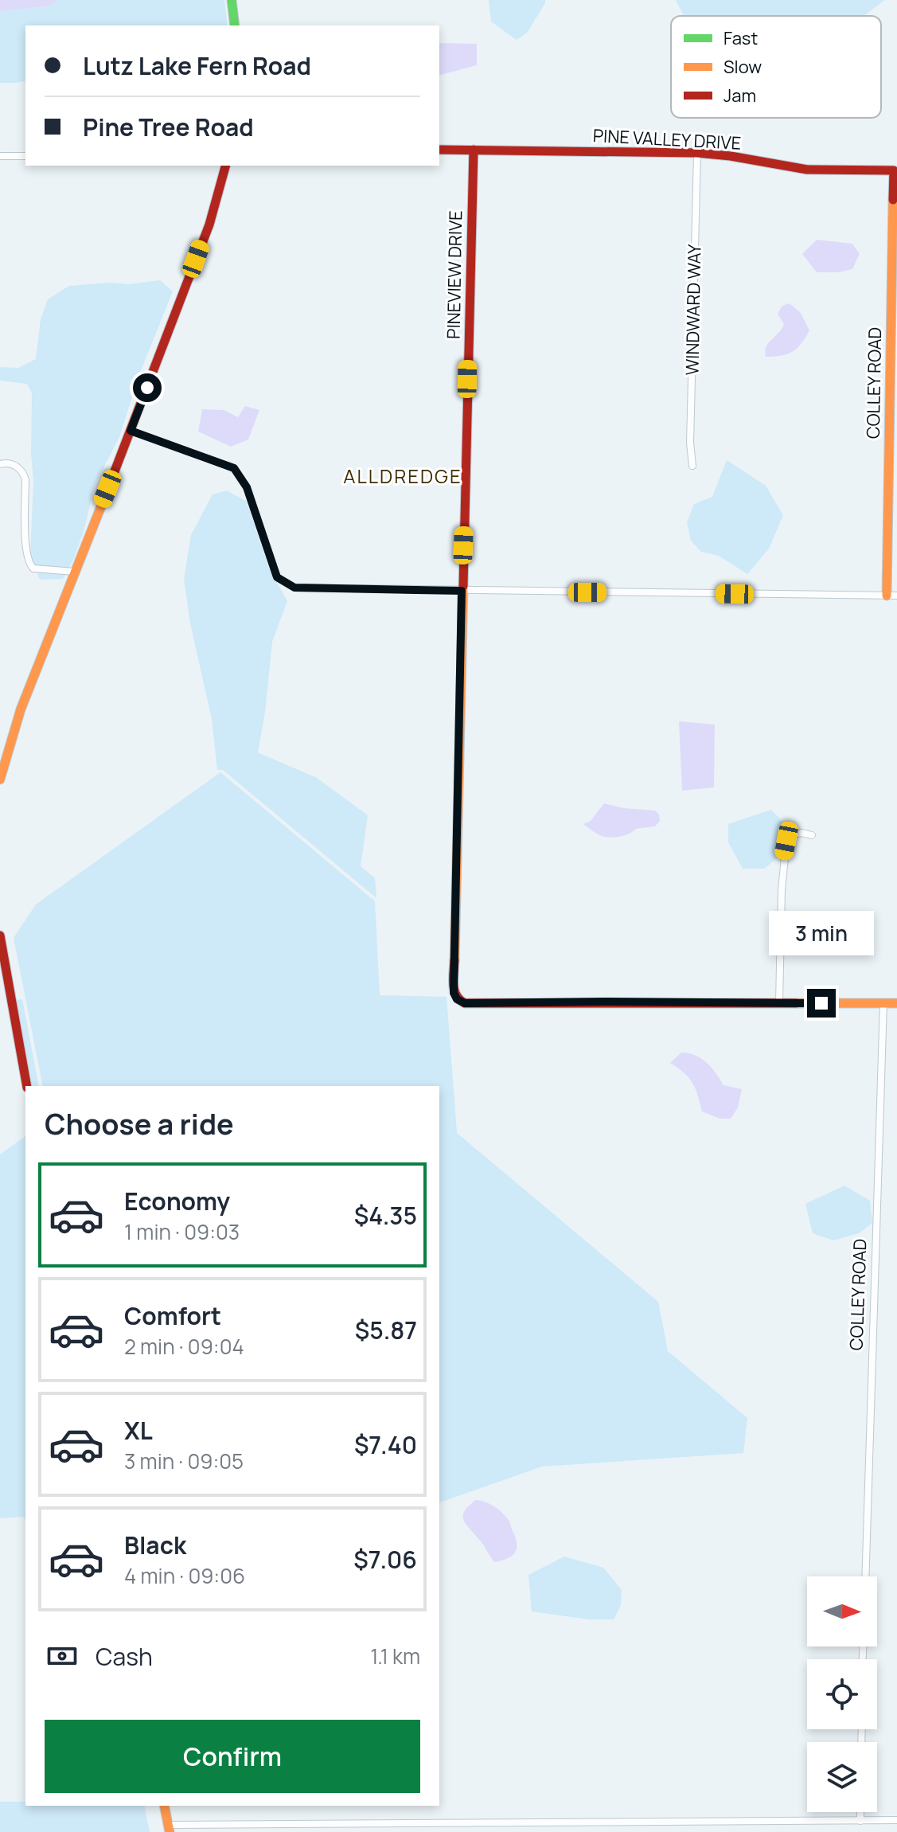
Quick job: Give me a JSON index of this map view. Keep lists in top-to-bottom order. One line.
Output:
{"streets":{"street":["PINE VALLEY DRIVE","PINEVIEW DRIVE","WINDWARD WAY","COLLEY ROAD"]},"crossings":[["PINE VALLEY DRIVE","PINEVIEW DRIVE"],["PINE VALLEY DRIVE","WINDWARD WAY"],["PINE VALLEY DRIVE","COLLEY ROAD"]],"districts":["ALLDREDGE"],"legend":["Fast","Slow","Jam"],"north":"right","page":{"banner":["Lutz Lake Fern Road","Pine Tree Road"],"bubble":"3 min","heading":"Choose a ride","list":[{"name":"Economy","note":"1 min · 09:03","value":"$4.35"},{"name":"Comfort","note":"2 min · 09:04","value":"$5.87"},{"name":"XL","note":"3 min · 09:05","value":"$7.40"},{"name":"Black","note":"4 min · 09:06","value":"$7.06"}],"pay":["Cash","1.1 km"],"buttons":"Confirm"}}
